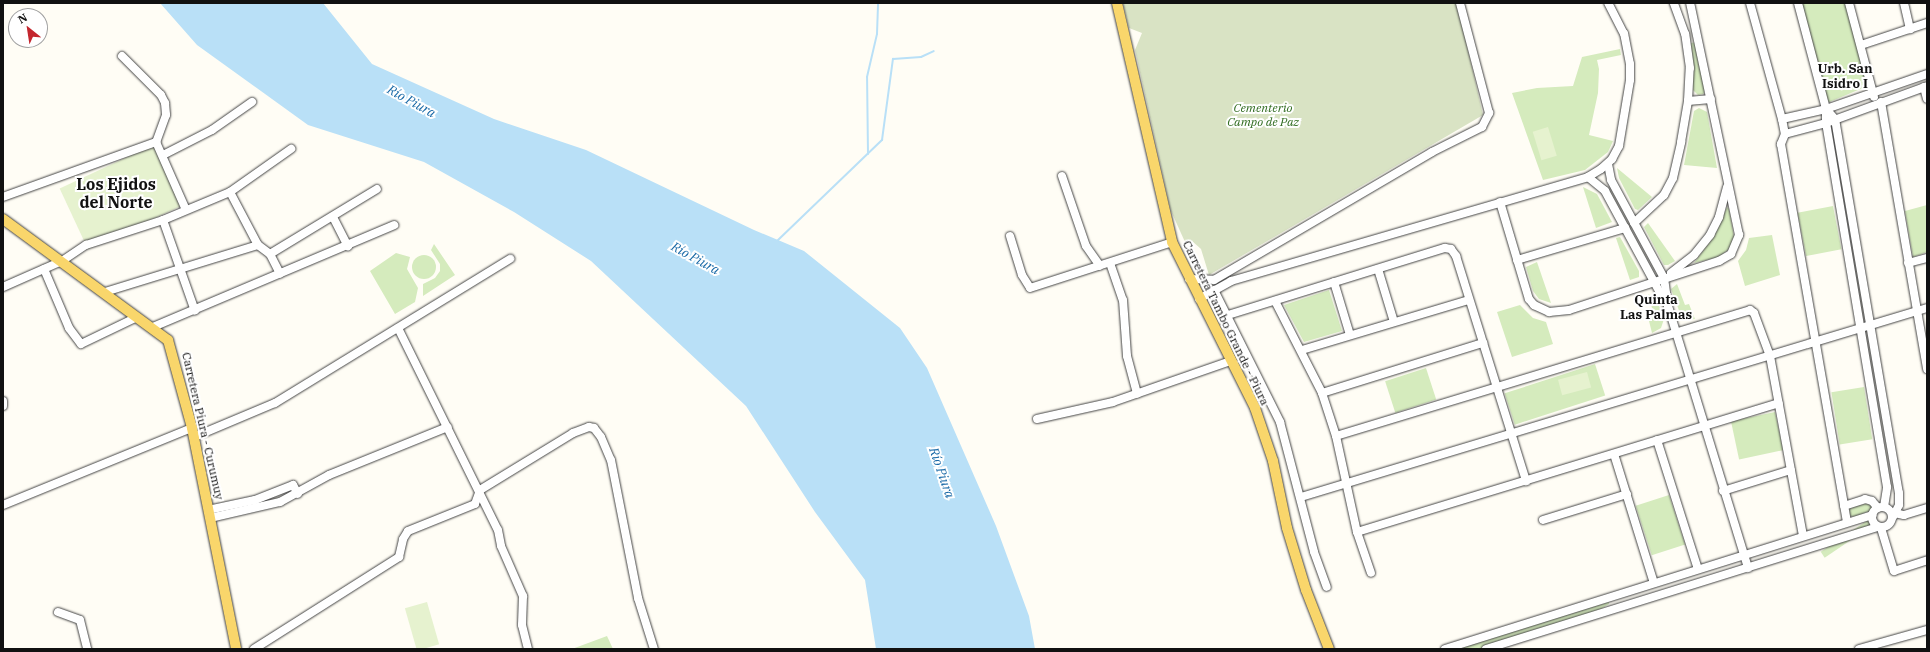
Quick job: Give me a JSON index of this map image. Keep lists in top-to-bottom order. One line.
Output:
{"streets":{"main road":["Carretera Tambo Grande - Piura","Carretera Piura - Curumuy"]},"districts":["Urb. San Isidro I","Los Ejidos del Norte","Quinta Las Palmas"],"water":["Río Piura"],"parks":["Cementerio Campo de Paz"],"north":"top left"}
